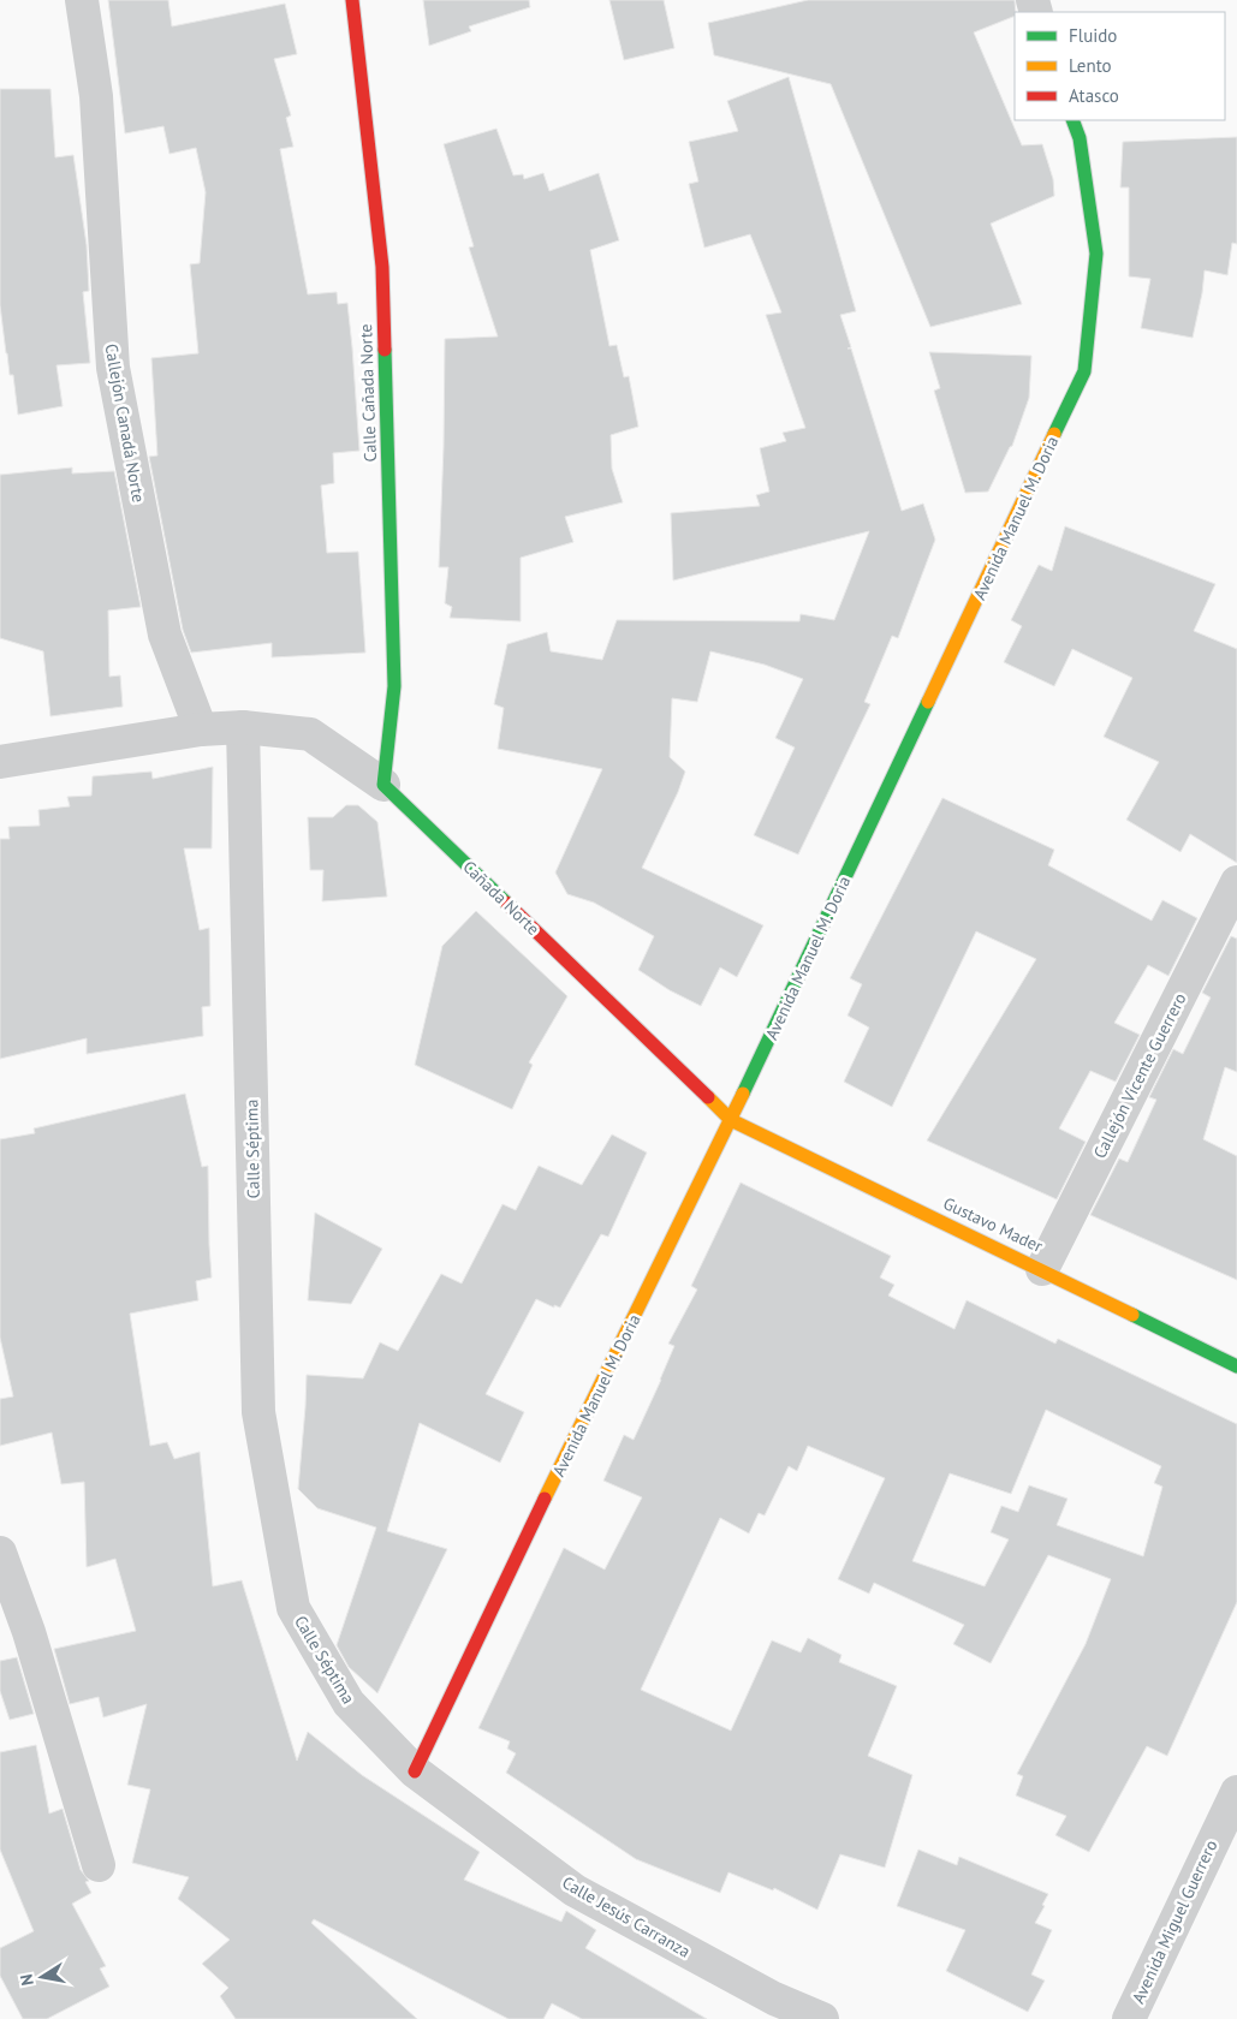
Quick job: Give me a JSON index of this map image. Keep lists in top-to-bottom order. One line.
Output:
{"streets":{"street":["Calle Cañada Norte","Callejón Canadá Norte","Avenida Manuel M. Doria","Cañada Norte","Callejón Vicente Guerrero","Calle Séptima","Gustavo Mader","Calle Jesús Carranza","Avenida Miguel Guerrero"]},"crossings":[["Calle Cañada Norte","Cañada Norte"],["Avenida Manuel M. Doria","Cañada Norte"],["Avenida Manuel M. Doria","Calle Séptima"],["Avenida Manuel M. Doria","Gustavo Mader"],["Avenida Manuel M. Doria","Calle Jesús Carranza"],["Cañada Norte","Calle Séptima"],["Cañada Norte","Gustavo Mader"],["Callejón Vicente Guerrero","Gustavo Mader"],["Calle Séptima","Calle Jesús Carranza"]],"legend":["Fluido","Lento","Atasco"],"north":"left"}
